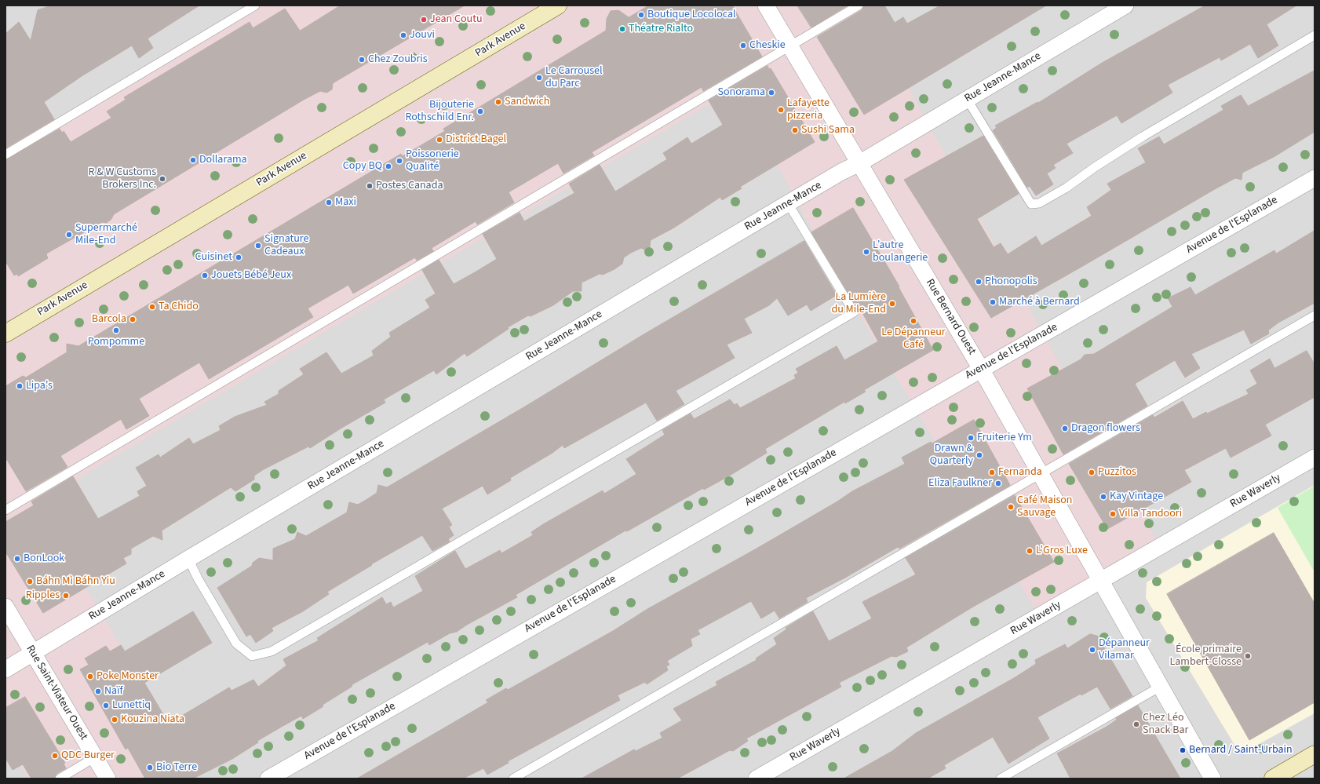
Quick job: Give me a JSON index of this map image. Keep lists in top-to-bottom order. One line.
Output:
{"streets":{"main road":["Park Avenue"],"street":["Rue Jeanne-Mance","Avenue de l'Esplanade","Rue Bernard Ouest","Rue Waverly","Rue Saint-Viateur Ouest"]},"crossings":[["Rue Jeanne-Mance","Rue Bernard Ouest"],["Rue Jeanne-Mance","Rue Saint-Viateur Ouest"],["Avenue de l'Esplanade","Rue Bernard Ouest"],["Rue Bernard Ouest","Rue Waverly"]],"places":["Boutique Locolocal","Jean Coutu","Théatre Rialto","Jouvi","Cheskie","Chez Zoubris","Le Carrousel du Parc","Sonorama","Sandwich","Lafayette pizzeria","Bijouterie Rothschild Enr.","Sushi Sama","District Bagel","Dollarama","Poissonerie Qualité","Copy BQ","R & W Customs Brokers Inc.","Postes Canada","Maxi","Supermarché Mile-End","Signature Cadeaux","L’autre boulangerie","Cuisinet","Jouets Bébé Jeux","Phonopolis","Marché à Bernard","La Lumière du Mile-End","Ta Chido","Barcola","Le Dépanneur Café","Pompomme","Lipa's","Dragon flowers","Fruiterie Ym","Drawn & Quarterly","Fernanda","Puzzitos","Eliza Faulkner","Kay Vintage","Café Maison Sauvage","Villa Tandoori","L'Gros Luxe","BonLook","Báhn Mì Báhn Yiu","Ripples","Dépanneur Vilamar","École primaire Lambert-Closse","Poke Monster","Naïf","Lunettiq","Kouzina Niata","Chez Léo Snack Bar","Bernard / Saint-Urbain","QDC Burger","Bio Terre"]}
